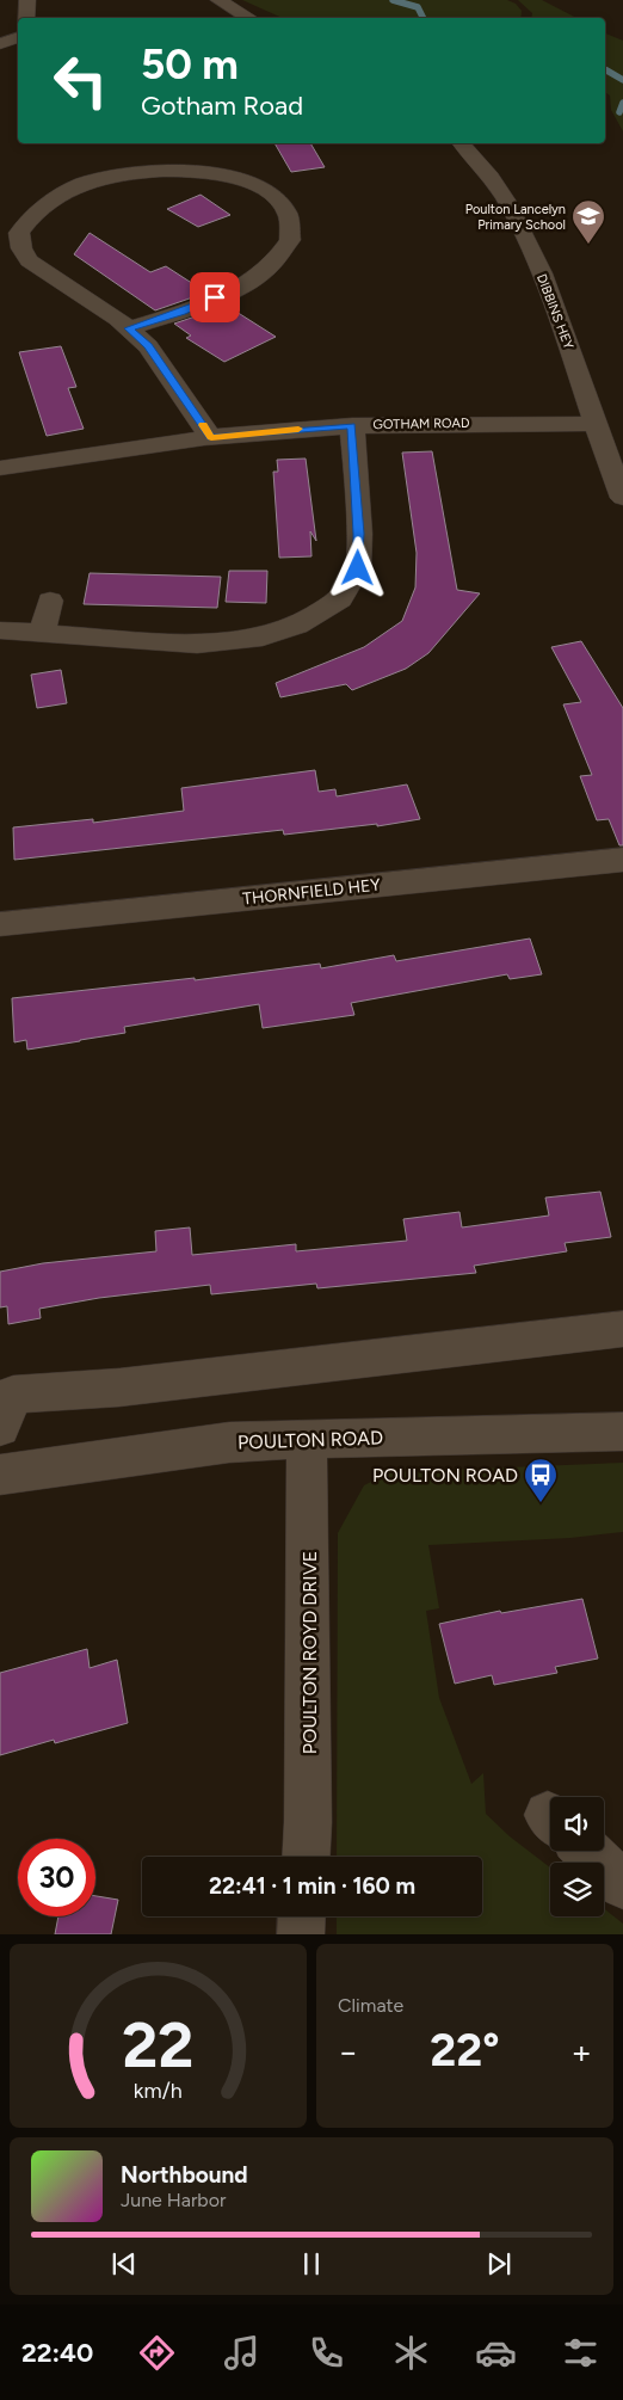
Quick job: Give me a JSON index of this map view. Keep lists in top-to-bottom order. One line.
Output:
{"streets":{"street":["DIBBINS HEY","GOTHAM ROAD","THORNFIELD HEY","POULTON ROAD","POULTON ROYD DRIVE"]},"crossings":[["DIBBINS HEY","GOTHAM ROAD"],["POULTON ROAD","POULTON ROYD DRIVE"]],"places":{"school or university":["Poulton Lancelyn Primary School"],"bus stop":["POULTON ROAD"]},"page":{"turn":["50 m","Gotham Road"],"limit":"30","trip":"22:41 · 1 min · 160 m","tile":"Climate","heat":["−","22°","+"],"song":["Northbound","June Harbor"],"tabs":"22:40","gauge":["22","km/h"]}}
